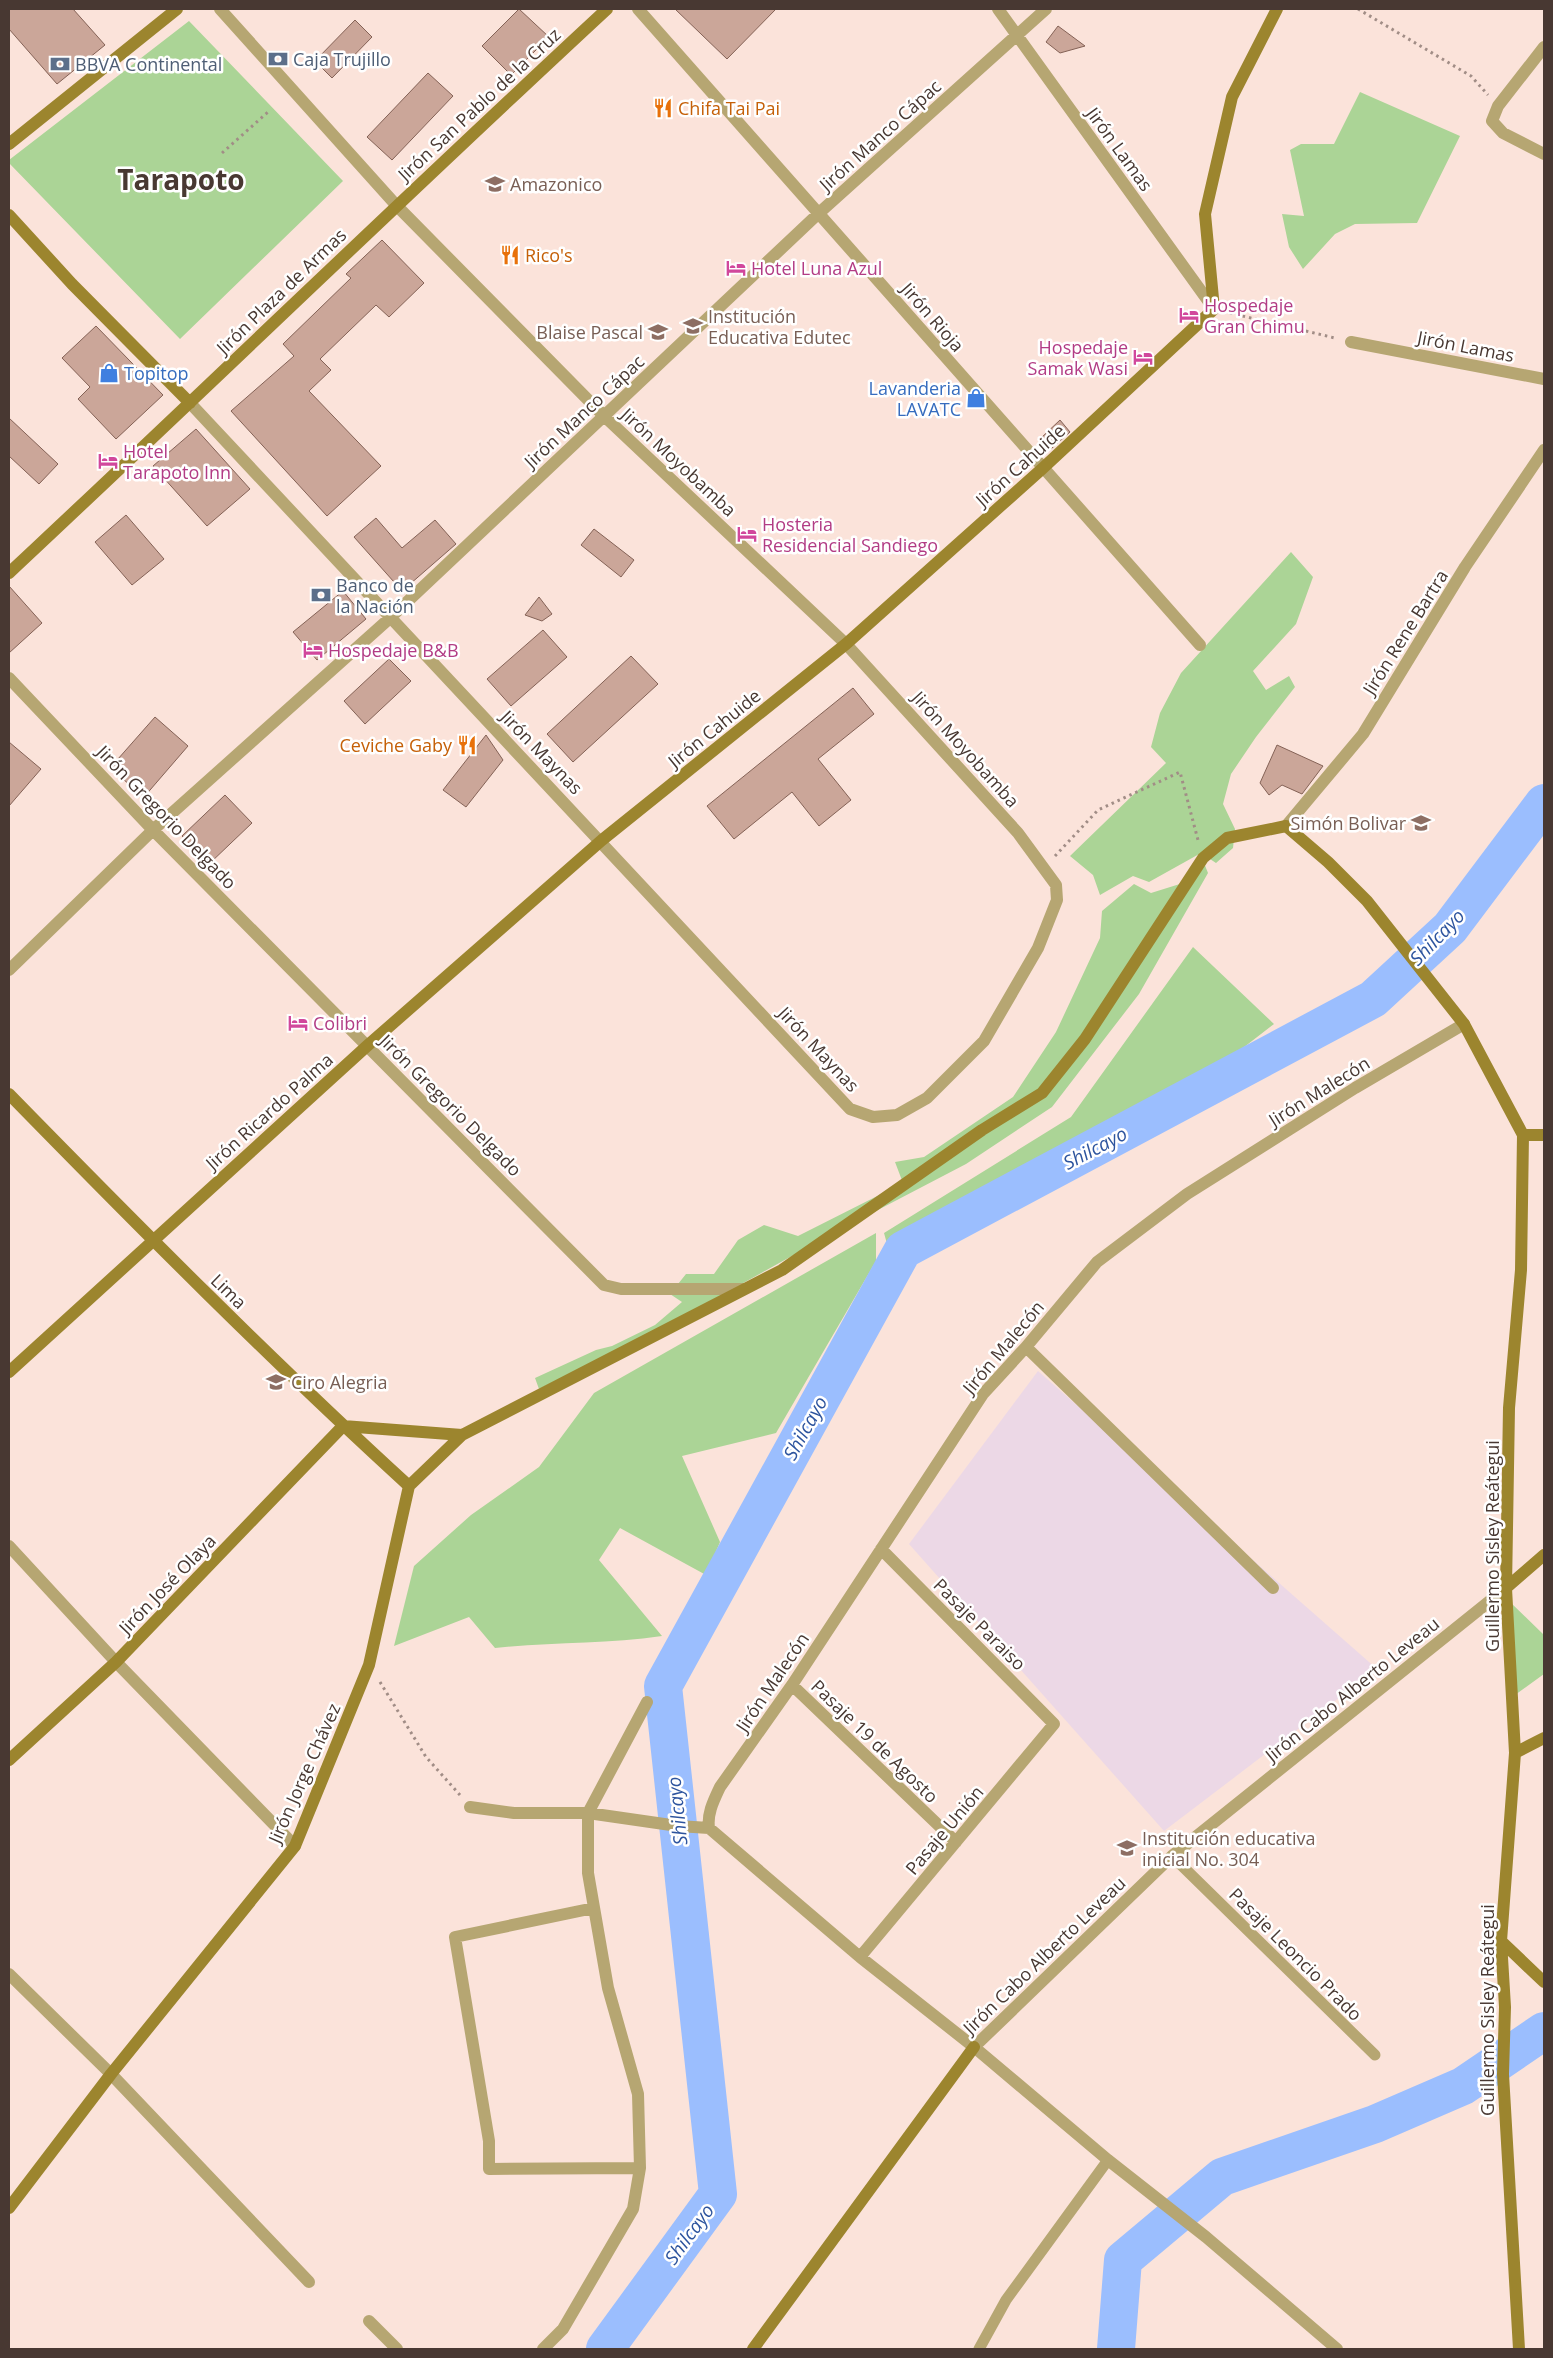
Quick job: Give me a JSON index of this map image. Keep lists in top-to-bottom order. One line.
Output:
{"streets":{"street":["Jirón San Pablo de la Cruz","Jirón Manco Cápac","Jirón Lamas","Jirón Plaza de Armas","Jirón Rioja","Jirón Moyobamba","Jirón Cahuide","Jirón Rene Bartra","Jirón Maynas","Jirón Gregorio Delgado","Jirón Malecón","Jirón Ricardo Palma","Lima","Guillermo Sisley Reátegui","Jirón José Olaya","Pasaje Paraiso","Jirón Cabo Alberto Leveau","Pasaje 19 de Agosto","Jirón Jorge Chávez","Pasaje Unión"],"lane":["Pasaje Leoncio Prado"]},"crossings":[["Jirón San Pablo de la Cruz","Jirón Plaza de Armas"],["Jirón San Pablo de la Cruz","Jirón Moyobamba"],["Jirón Manco Cápac","Jirón Lamas"],["Jirón Manco Cápac","Jirón Rioja"],["Jirón Manco Cápac","Jirón Moyobamba"],["Jirón Manco Cápac","Jirón Maynas"],["Jirón Manco Cápac","Jirón Gregorio Delgado"],["Jirón Lamas","Jirón Cahuide"],["Jirón Plaza de Armas","Jirón Moyobamba"],["Jirón Plaza de Armas","Jirón Maynas"],["Jirón Rioja","Jirón Cahuide"],["Jirón Moyobamba","Jirón Cahuide"],["Jirón Moyobamba","Jirón Maynas"],["Jirón Cahuide","Jirón Maynas"],["Jirón Cahuide","Jirón Ricardo Palma"],["Jirón Rene Bartra","Guillermo Sisley Reátegui"],["Jirón Maynas","Jirón Ricardo Palma"],["Jirón Gregorio Delgado","Jirón Ricardo Palma"],["Jirón Malecón","Guillermo Sisley Reátegui"],["Jirón Malecón","Pasaje Paraiso"],["Jirón Malecón","Pasaje 19 de Agosto"],["Jirón Ricardo Palma","Lima"],["Lima","Jirón José Olaya"],["Lima","Jirón Jorge Chávez"],["Guillermo Sisley Reátegui","Jirón Cabo Alberto Leveau"],["Pasaje Paraiso","Pasaje Unión"],["Jirón Cabo Alberto Leveau","Pasaje Leoncio Prado"],["Pasaje 19 de Agosto","Pasaje Unión"]],"districts":["Tarapoto"],"water":["Shilcayo"],"places":{"bank":["Caja Trujillo","BBVA Continental","Banco de la Nación"],"restaurant":["Chifa Tai Pai","Rico's","Ceviche Gaby"],"school or university":["Amazonico","Institución Educativa Edutec","Blaise Pascal","Simón Bolivar","Ciro Alegria","Institución educativa inicial No. 304"],"hotel":["Hotel Luna Azul","Hospedaje Gran Chimu","Hospedaje Samak Wasi","Hotel Tarapoto Inn","Hosteria Residencial Sandiego","Hospedaje B&B","Colibri"],"shop":["Topitop","Lavanderia LAVATC"]}}
